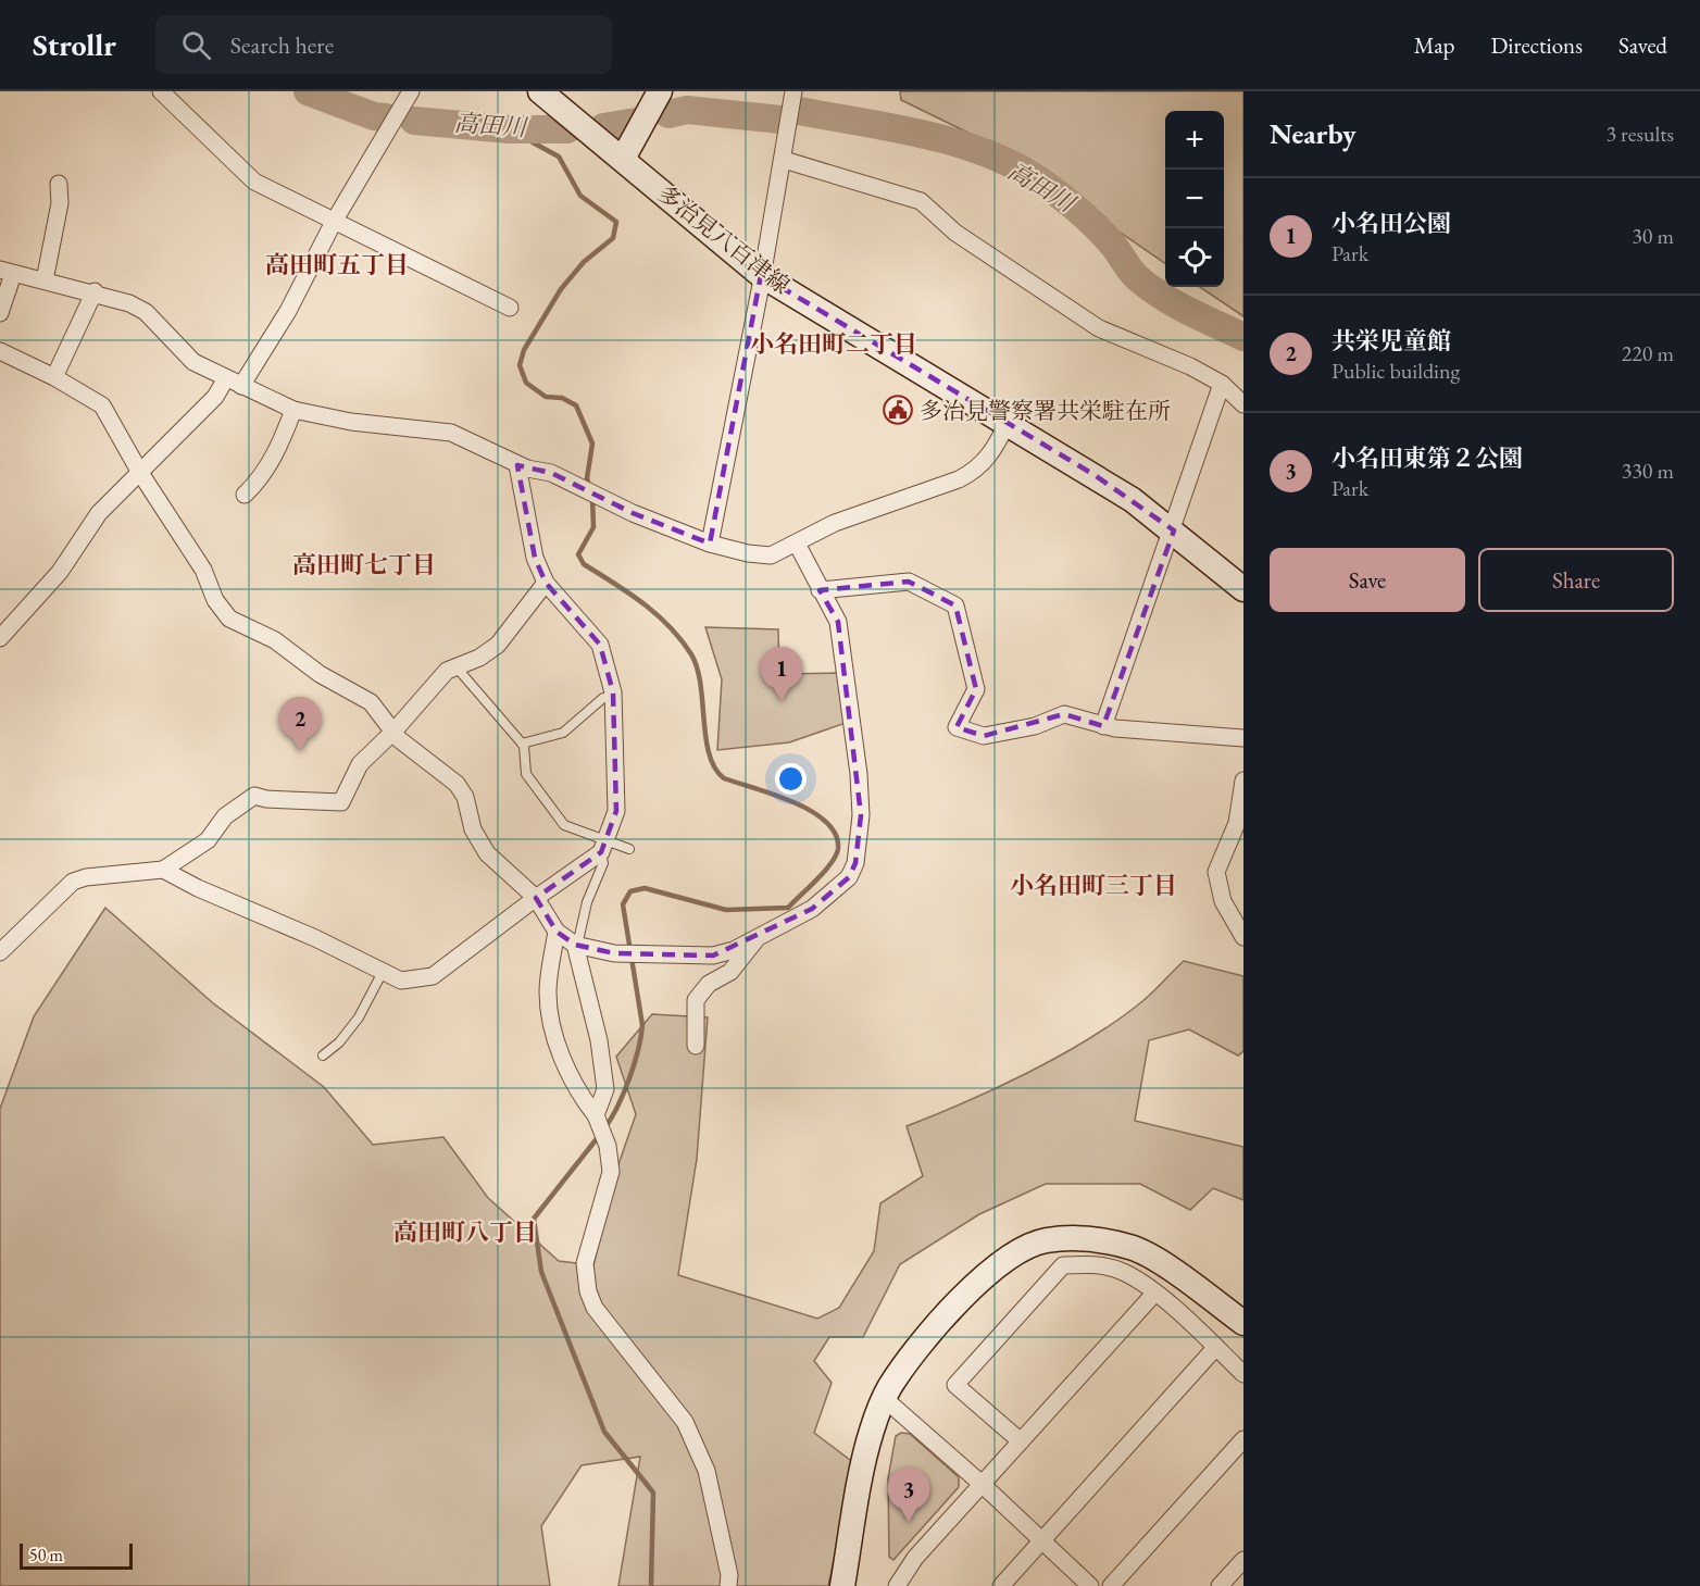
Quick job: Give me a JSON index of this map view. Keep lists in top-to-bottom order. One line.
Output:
{"streets":{"main road":["多治見八百津線"]},"districts":["高田町五丁目","小名田町二丁目","高田町七丁目","小名田町三丁目","高田町八丁目"],"water":["高田川"],"places":{"public building":["多治見警察署共栄駐在所"]},"scale_bar":"50 m","page":{"header":"Strollr","search":"Search here","nav":["Map","Directions","Saved"],"heading":["Nearby","3 results"],"map_buttons":["+","−"],"list":[{"mark":"1","name":"小名田公園","note":"Park","value":"30 m"},{"mark":"2","name":"共栄児童館","note":"Public building","value":"220 m"},{"mark":"3","name":"小名田東第２公園","note":"Park","value":"330 m"}],"buttons":["Save","Share"],"pins":["1","2","3"],"scale":"50 m"}}
